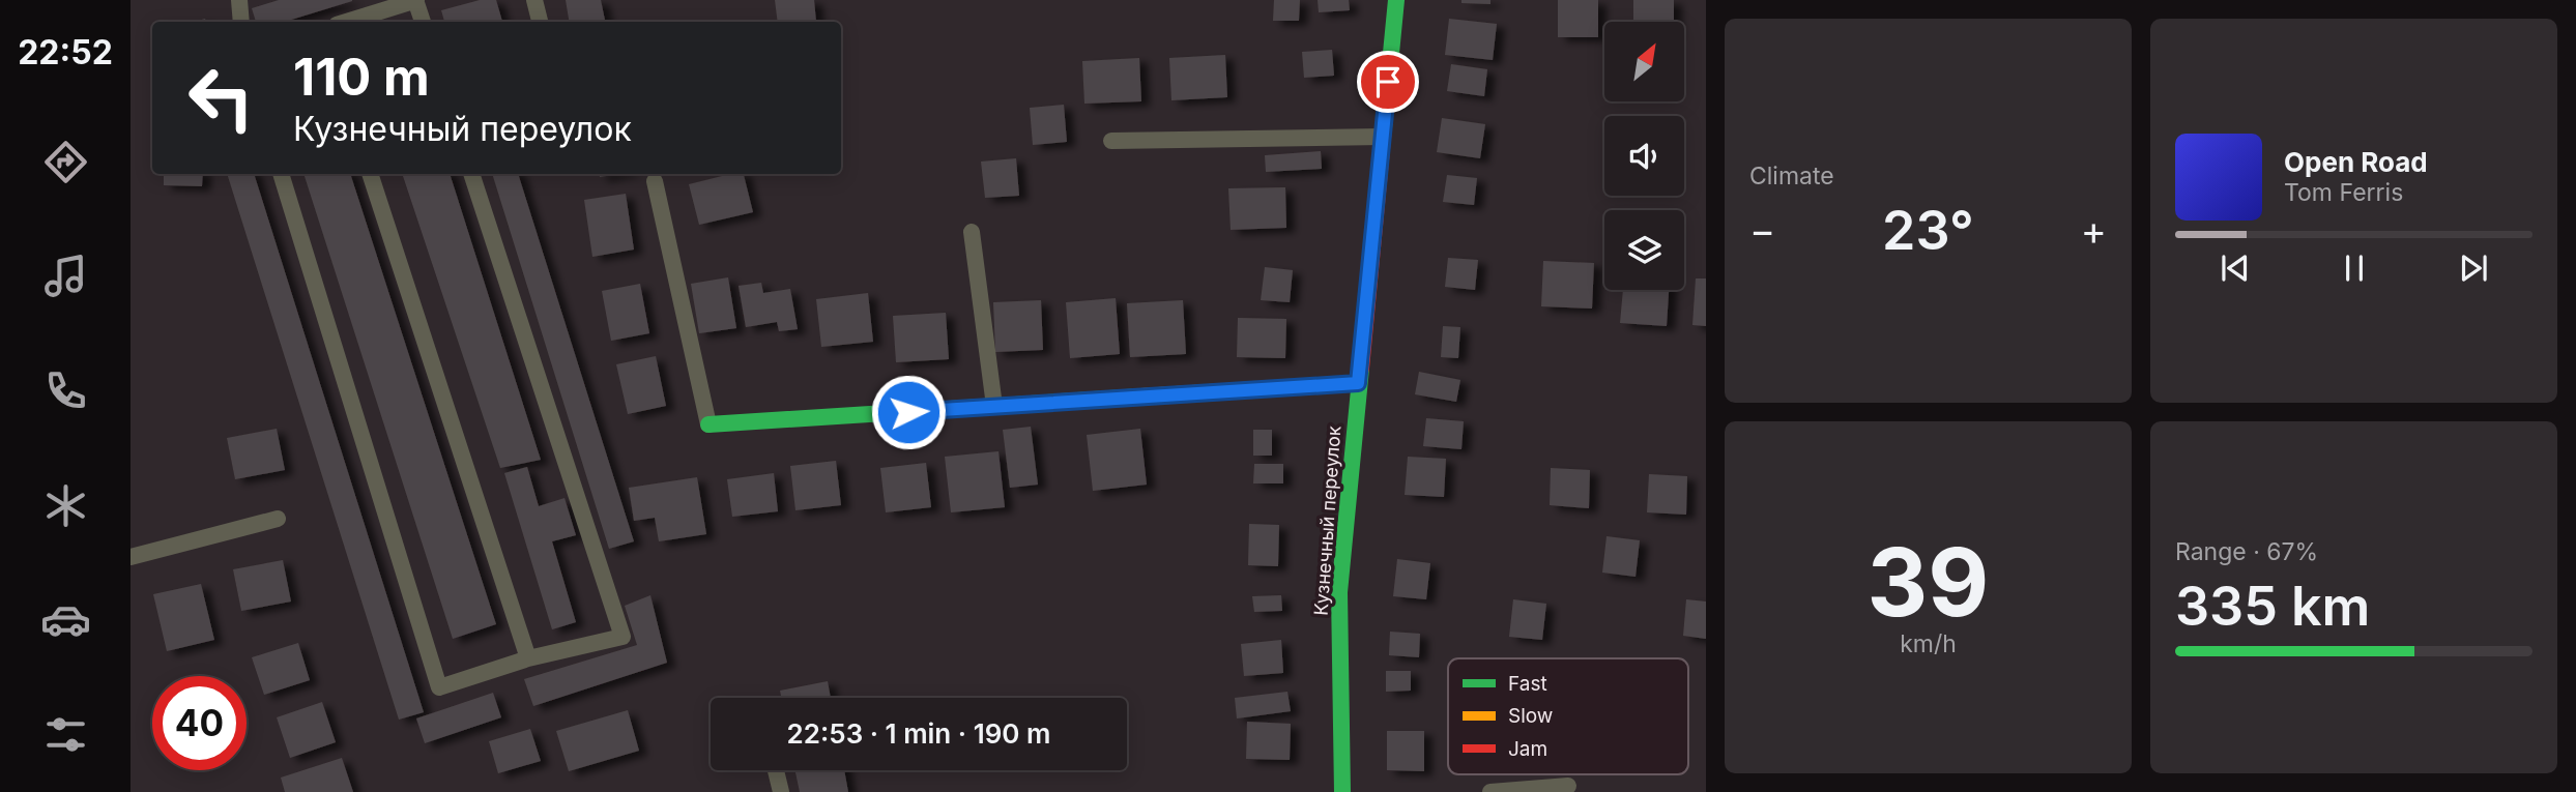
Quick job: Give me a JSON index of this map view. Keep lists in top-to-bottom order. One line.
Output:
{"streets":{"street":["Кузнечный переулок"]},"legend":["Fast","Slow","Jam"],"north":"top right","page":{"tabs":"22:52","tile":["Climate",["39","km/h"],["Range · 67%","335 km"]],"turn":["110 m","Кузнечный переулок"],"song":["Open Road","Tom Ferris"],"heat":["−","23°","+"],"limit":"40","trip":"22:53 · 1 min · 190 m"}}
